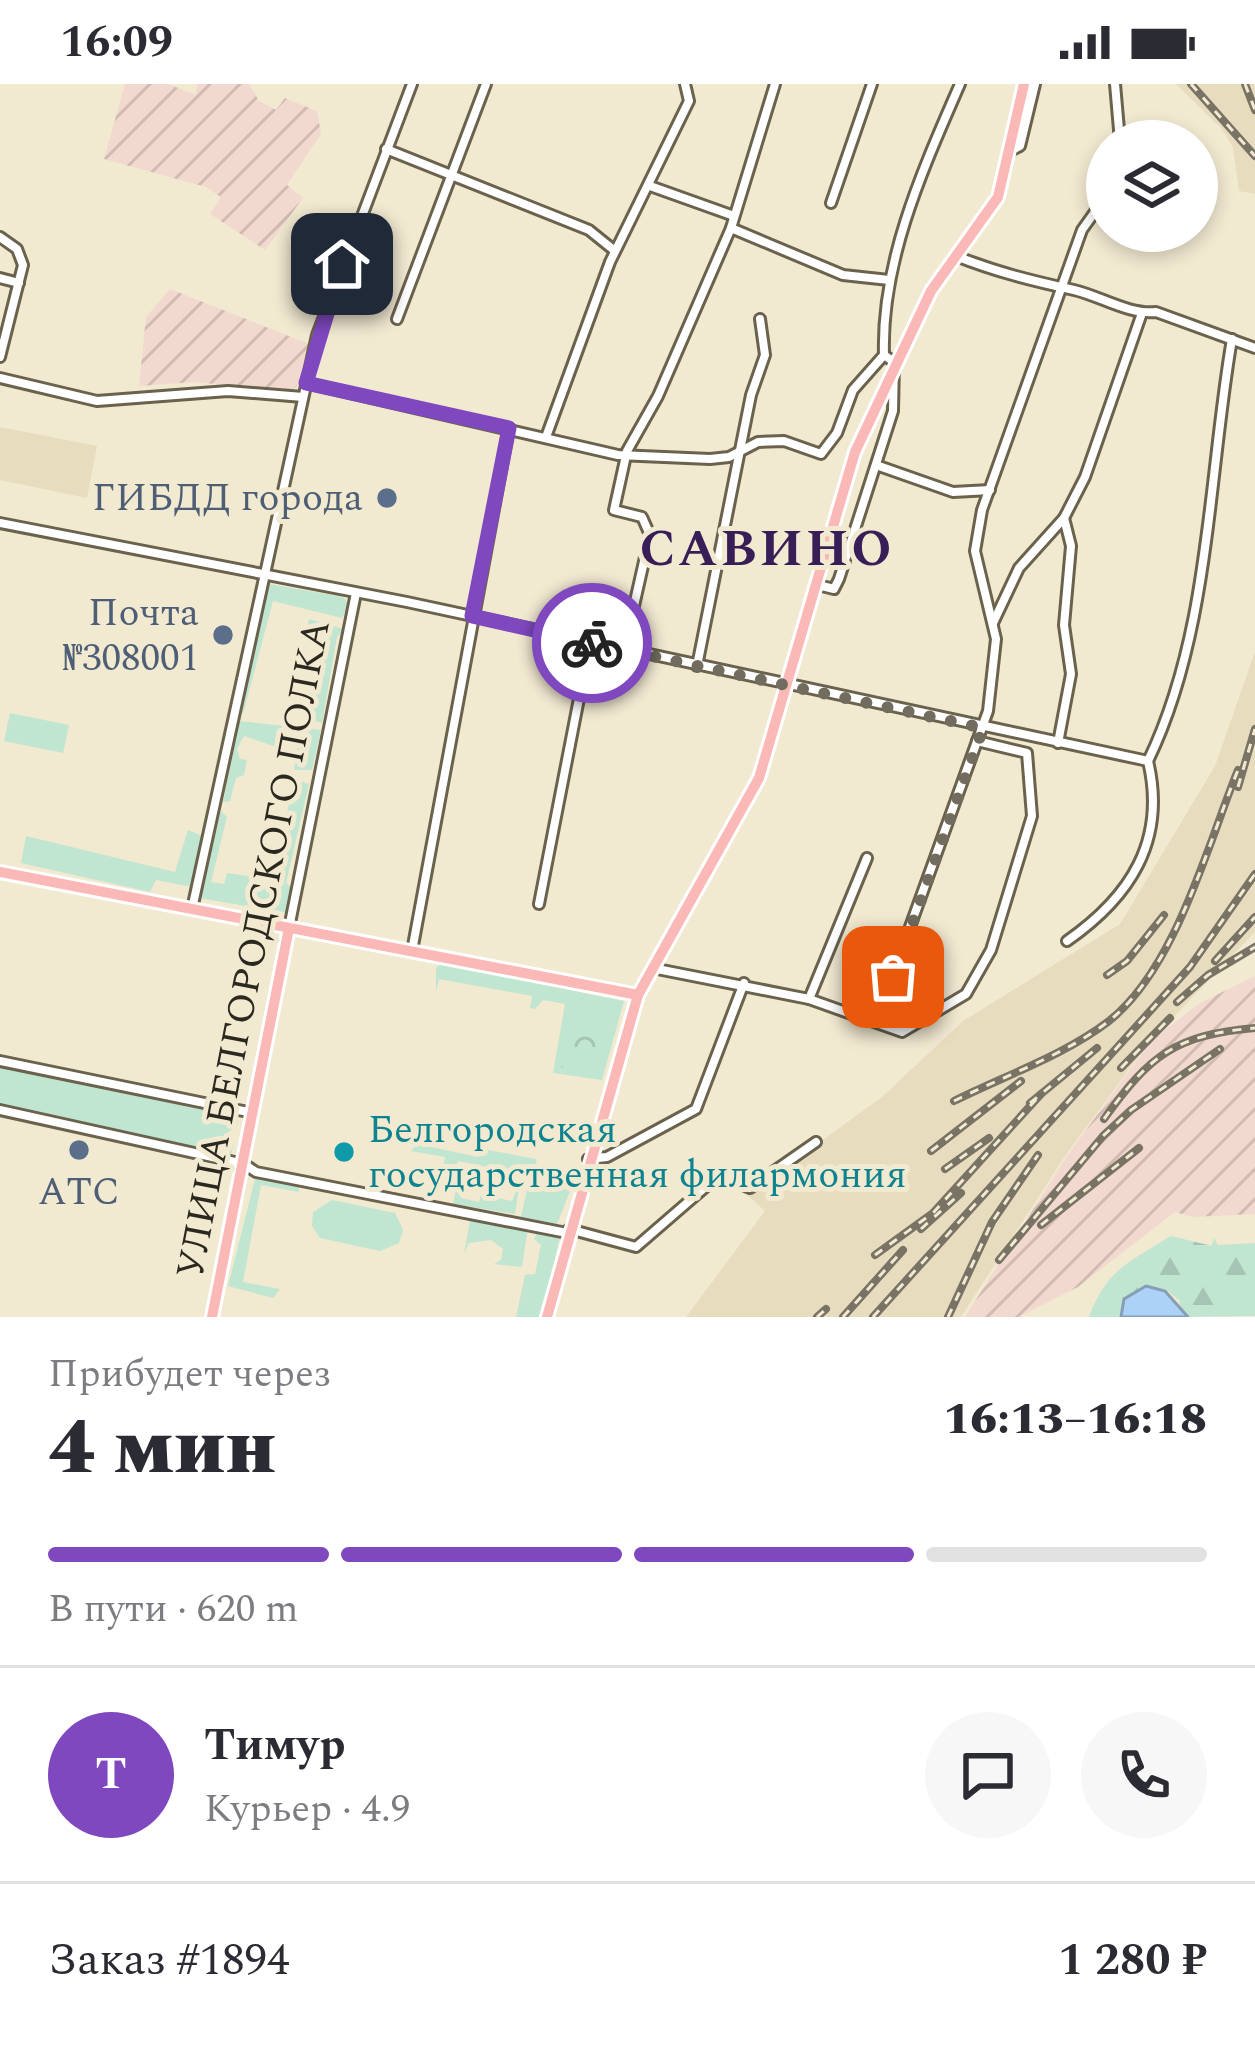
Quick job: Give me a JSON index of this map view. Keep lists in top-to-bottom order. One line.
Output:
{"streets":{"main road":["УЛИЦА БЕЛГОРОДСКОГО ПОЛКА"]},"districts":["САВИНО"],"places":["ГИБДД города","Почта №308001","АТС","Белгородская государственная филармония"],"page":{"status":"16:09","heading":["4 мин","Прибудет через","16:13–16:18"],"panel":["Тимур","Курьер · 4.9","Заказ #1894","1 280 ₽"],"bar":"В пути · 620 m","round":"Т"}}
